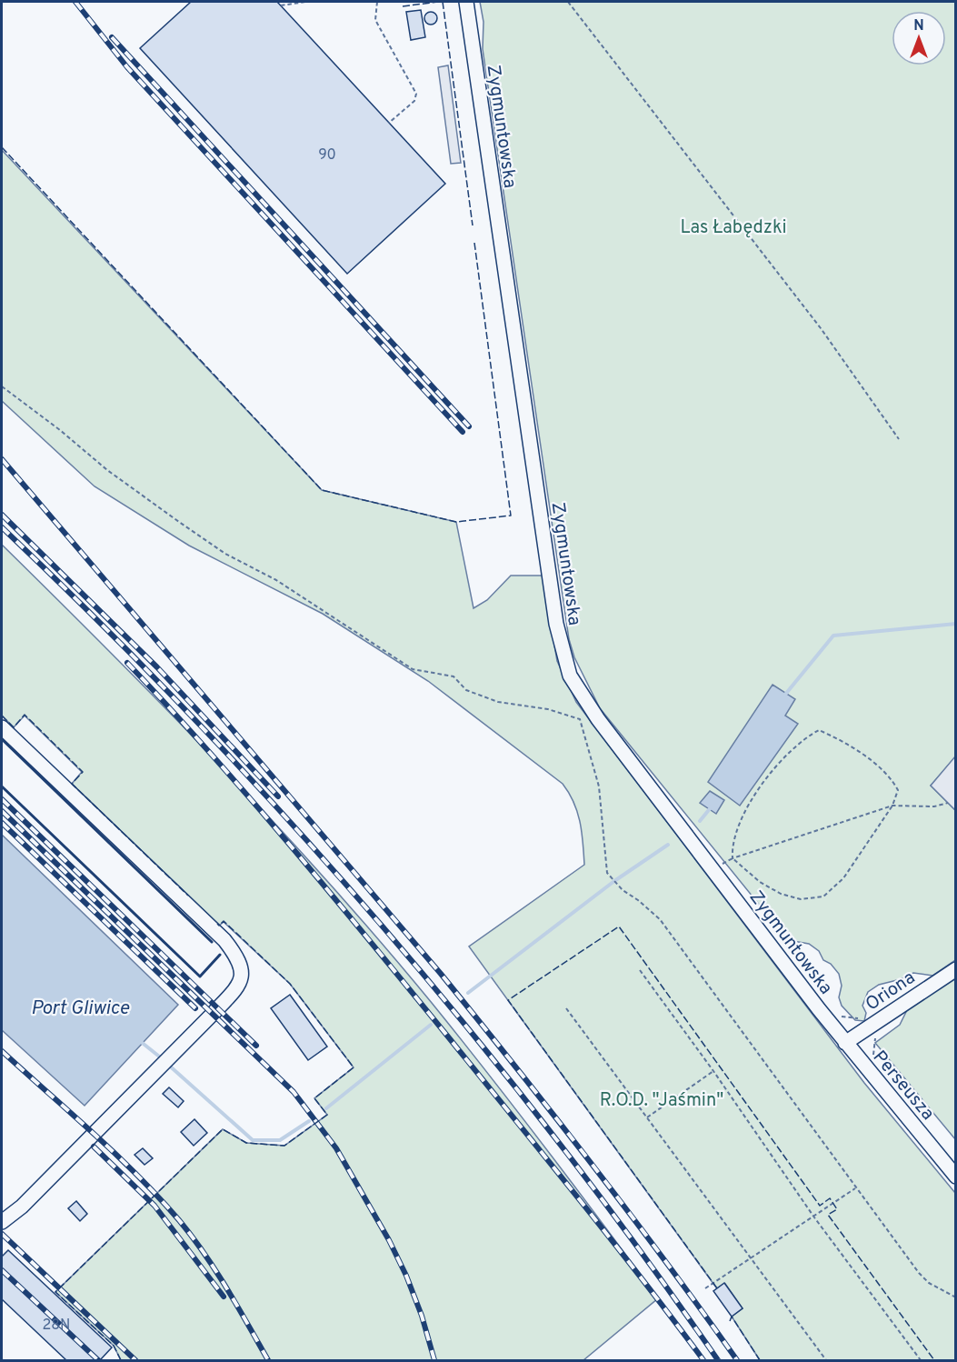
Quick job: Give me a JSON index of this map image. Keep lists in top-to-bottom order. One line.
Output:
{"streets":{"street":["Zygmuntowska","Oriona","Perseusza"]},"crossings":[["Zygmuntowska","Oriona"],["Zygmuntowska","Perseusza"],["Oriona","Perseusza"]],"water":["Port Gliwice"],"parks":["Las Łabędzki","R.O.D. \"Jaśmin\""],"house_numbers":["90","28N"],"north":"top"}
